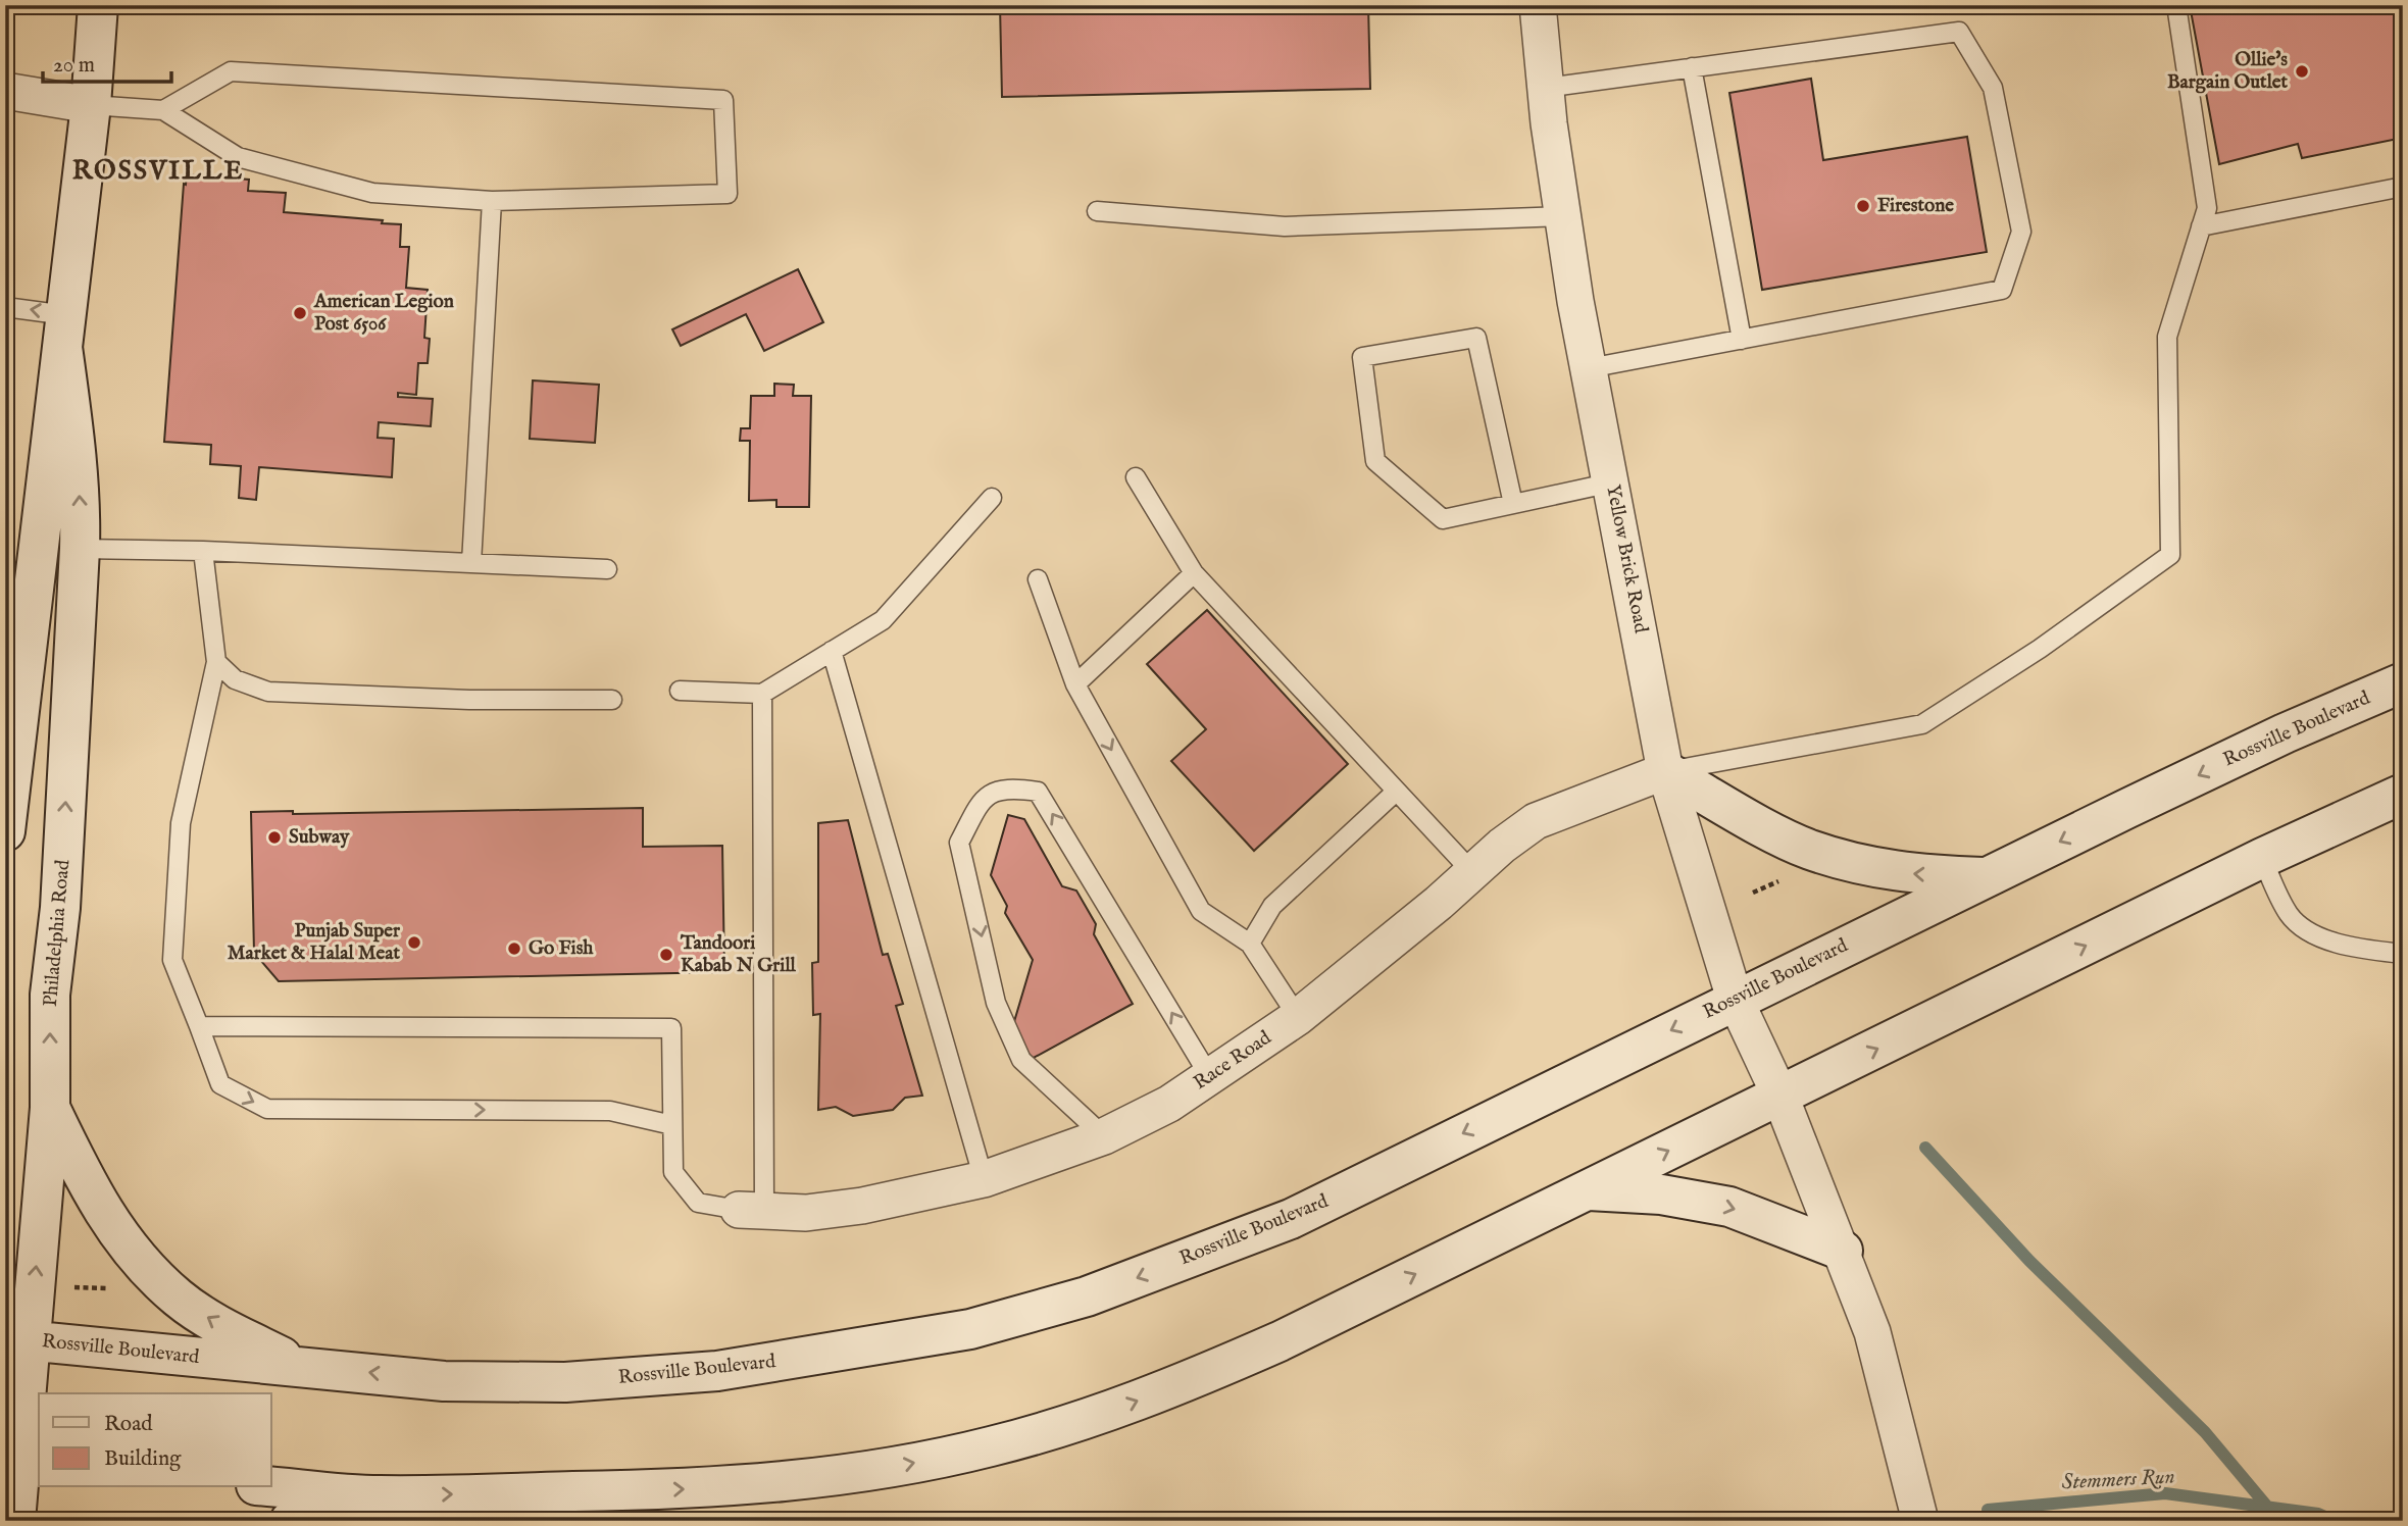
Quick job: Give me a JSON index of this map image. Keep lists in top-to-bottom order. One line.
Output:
{"streets":{"main road":["Rossville Boulevard","Philadelphia Road"],"street":["Yellow Brick Road","Race Road"]},"crossings":[["Yellow Brick Road","Rossville Boulevard"],["Yellow Brick Road","Race Road"],["Rossville Boulevard","Philadelphia Road"]],"districts":["ROSSVILLE"],"water":["Stemmers Run"],"places":["Ollie's Bargain Outlet","Firestone","American Legion Post 6506","Subway","Punjab Super Market & Halal Meat","Go Fish","Tandoori Kabab N Grill"],"legend":["Road","Building"],"scale_bar":"20 m"}
